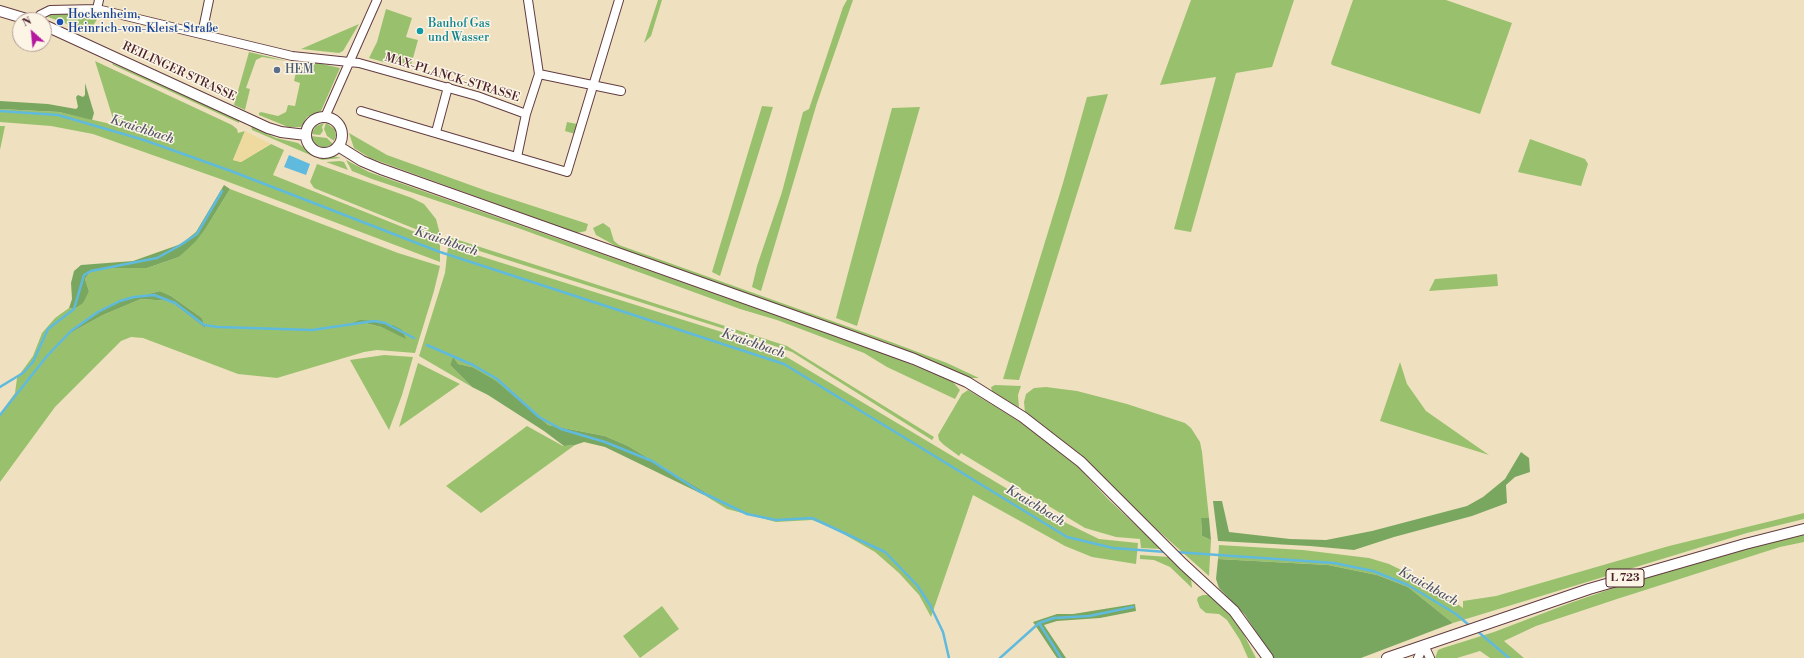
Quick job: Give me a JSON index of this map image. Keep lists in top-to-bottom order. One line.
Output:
{"streets":{"main road":["REILINGER STRASSE","L 723"],"street":["MAX-PLANCK-STRASSE"]},"water":["Kraichbach"],"places":["Hockenheim, Heinrich-von-Kleist-Straße","Bauhof Gas und Wasser","HEM"],"north":"top left"}
